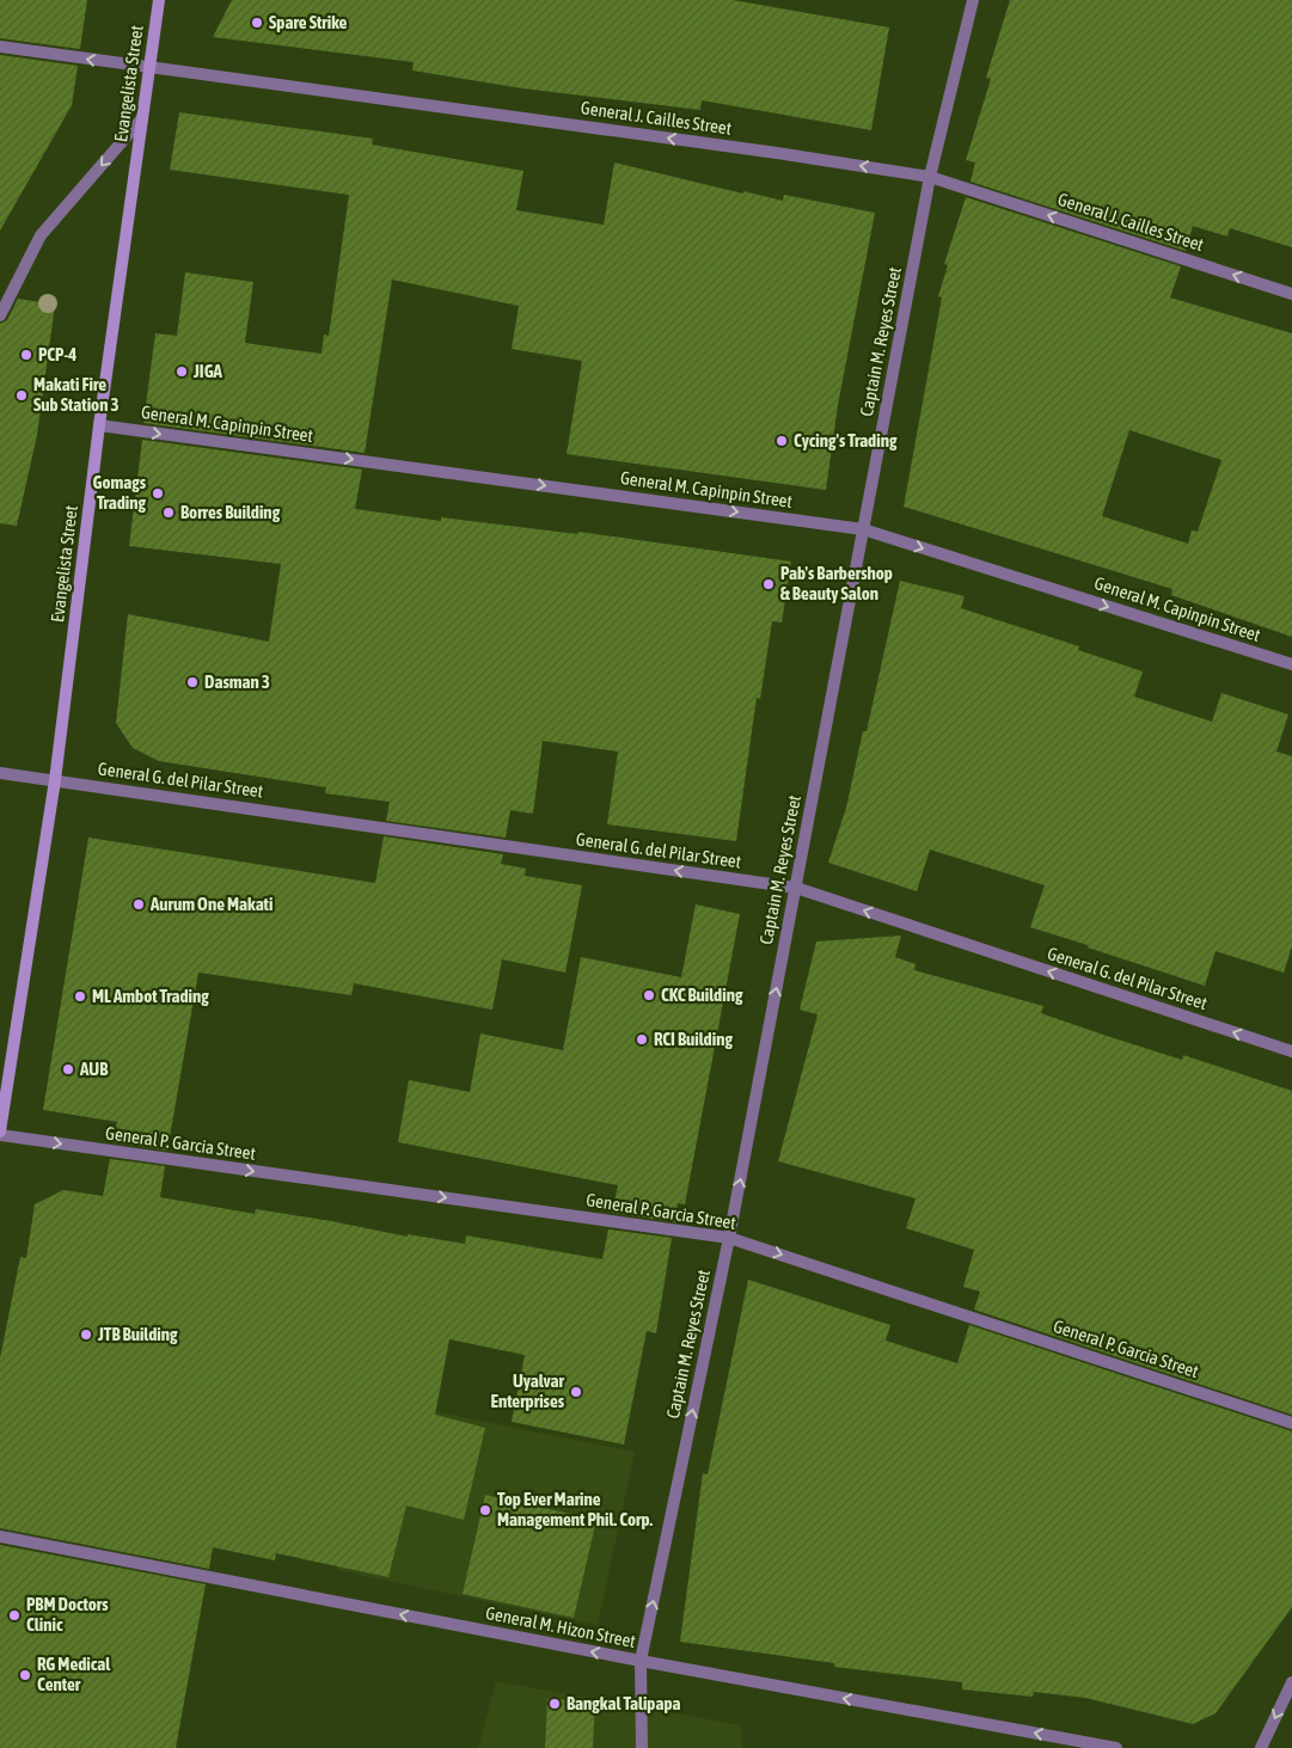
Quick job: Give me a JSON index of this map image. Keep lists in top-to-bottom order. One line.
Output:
{"streets":{"main road":["Evangelista Street"],"street":["General J. Cailles Street","Captain M. Reyes Street","General M. Capinpin Street","General G. del Pilar Street","General P. Garcia Street","General M. Hizon Street"]},"crossings":[["Evangelista Street","General J. Cailles Street"],["Evangelista Street","General M. Capinpin Street"],["Evangelista Street","General G. del Pilar Street"],["Evangelista Street","General P. Garcia Street"],["General J. Cailles Street","Captain M. Reyes Street"],["Captain M. Reyes Street","General M. Capinpin Street"],["Captain M. Reyes Street","General G. del Pilar Street"],["Captain M. Reyes Street","General P. Garcia Street"],["Captain M. Reyes Street","General M. Hizon Street"]],"one_way":["General J. Cailles Street","Captain M. Reyes Street","General M. Capinpin Street","General G. del Pilar Street","General P. Garcia Street","General M. Hizon Street"],"places":["Spare Strike","PCP-4","JIGA","Makati Fire Sub Station 3","Cycing's Trading","Gomags Trading","Borres Building","Pab's Barbershop & Beauty Salon","Dasman 3","Aurum One Makati","CKC Building","ML Ambot Trading","RCI Building","AUB","JTB Building","Uyalvar Enterprises","Top Ever Marine Management Phil. Corp.","PBM Doctors Clinic","RG Medical Center","Bangkal Talipapa"]}
